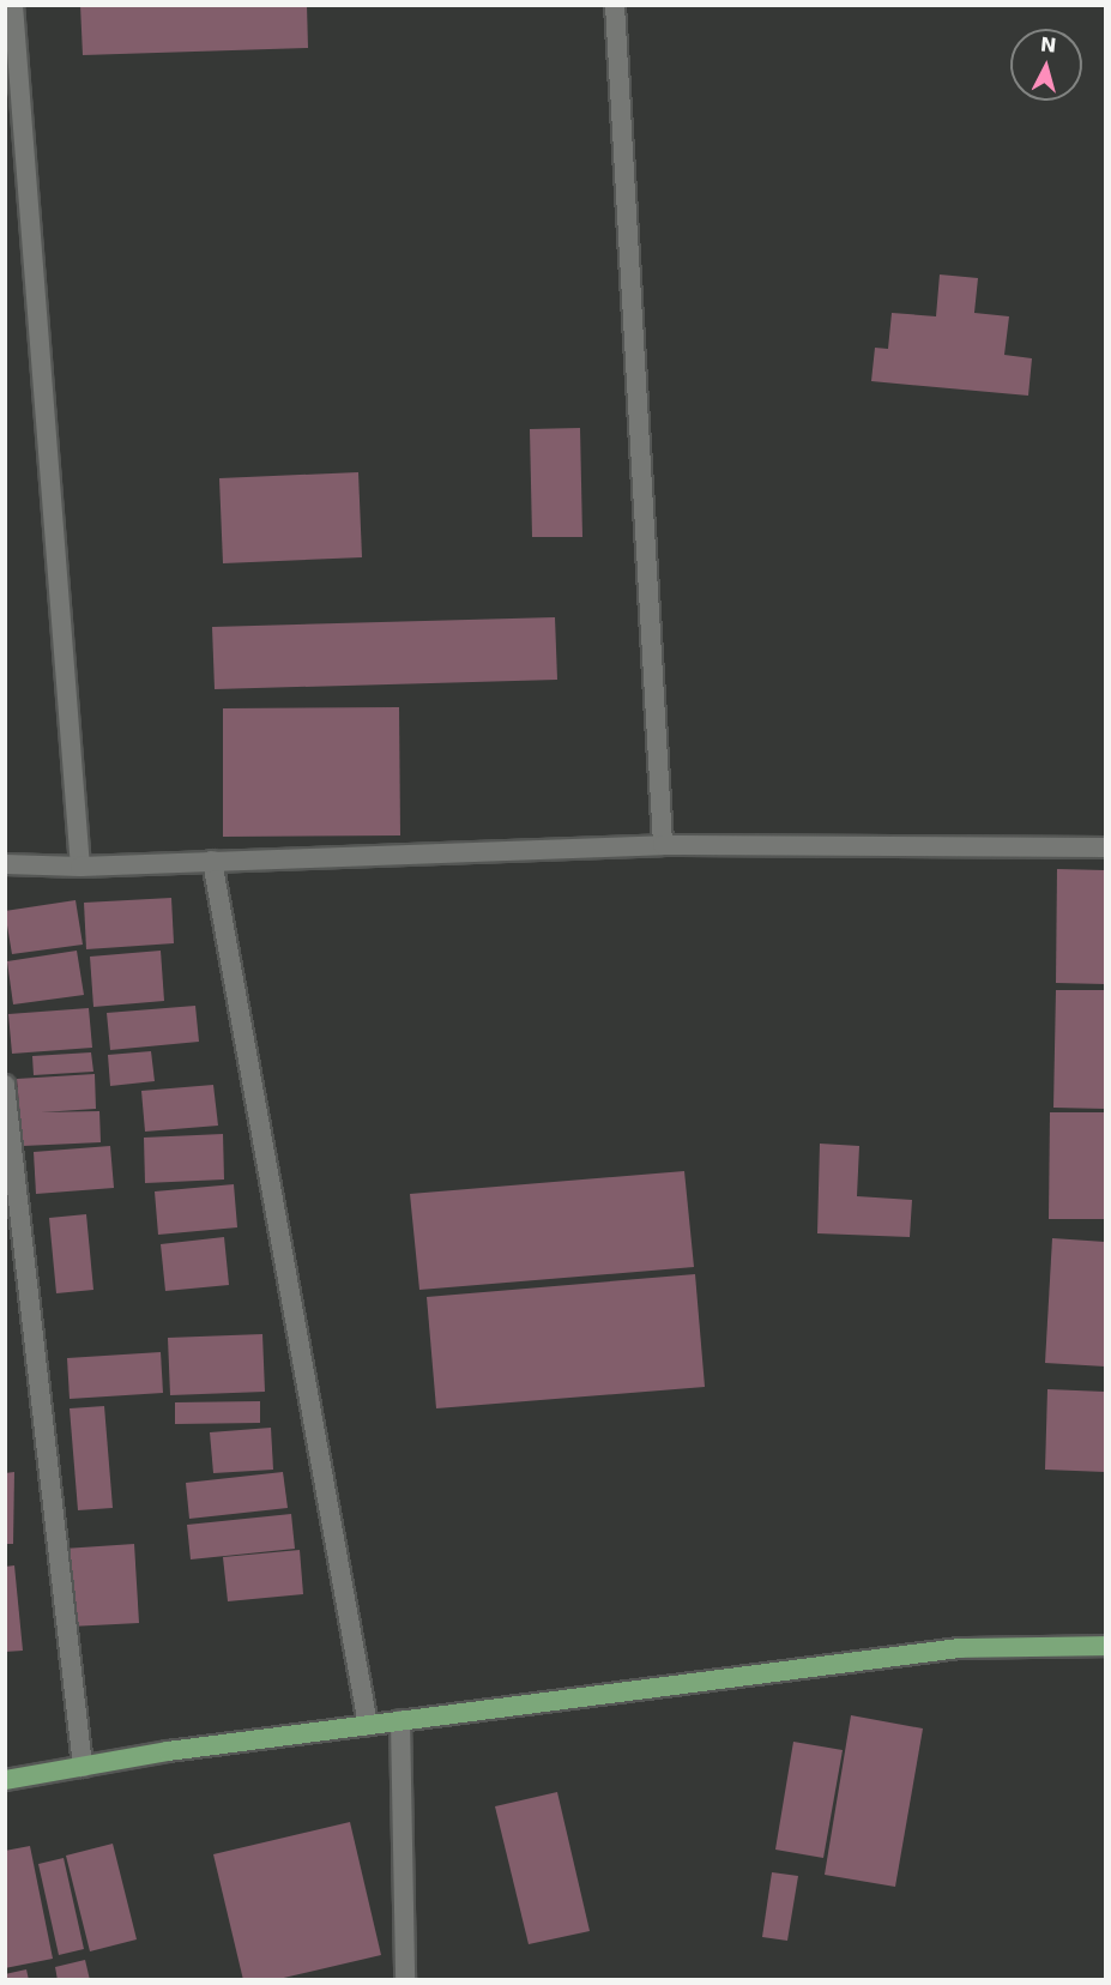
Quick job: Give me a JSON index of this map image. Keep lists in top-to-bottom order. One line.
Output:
{"north":"top"}
